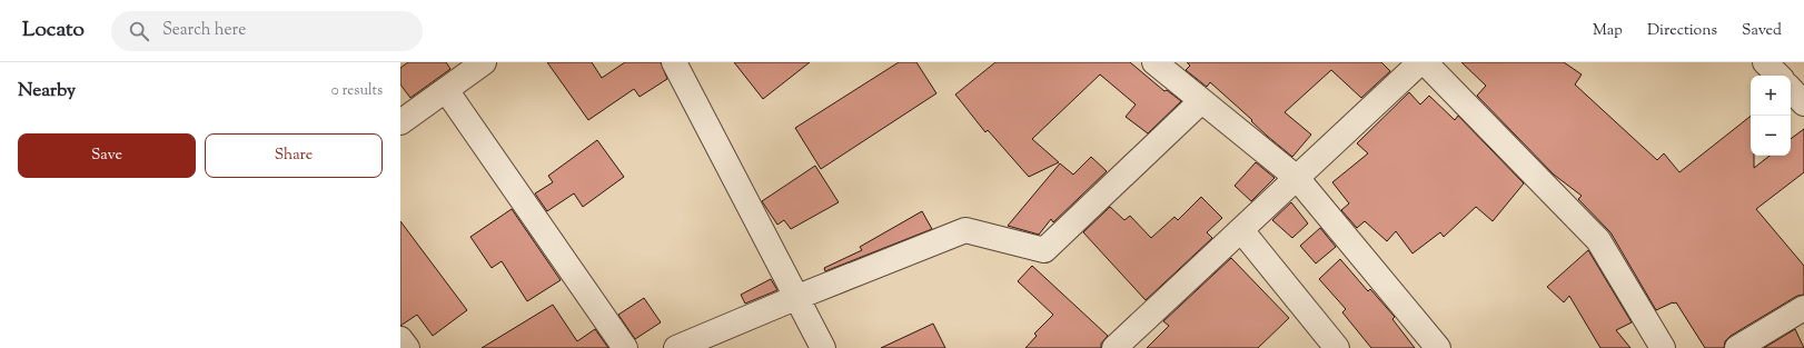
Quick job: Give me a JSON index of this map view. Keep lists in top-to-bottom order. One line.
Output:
{"page":{"header":"Locato","search":"Search here","nav":["Map","Directions","Saved"],"heading":["Nearby","0 results"],"map_buttons":["+","−"],"buttons":["Save","Share"]}}
